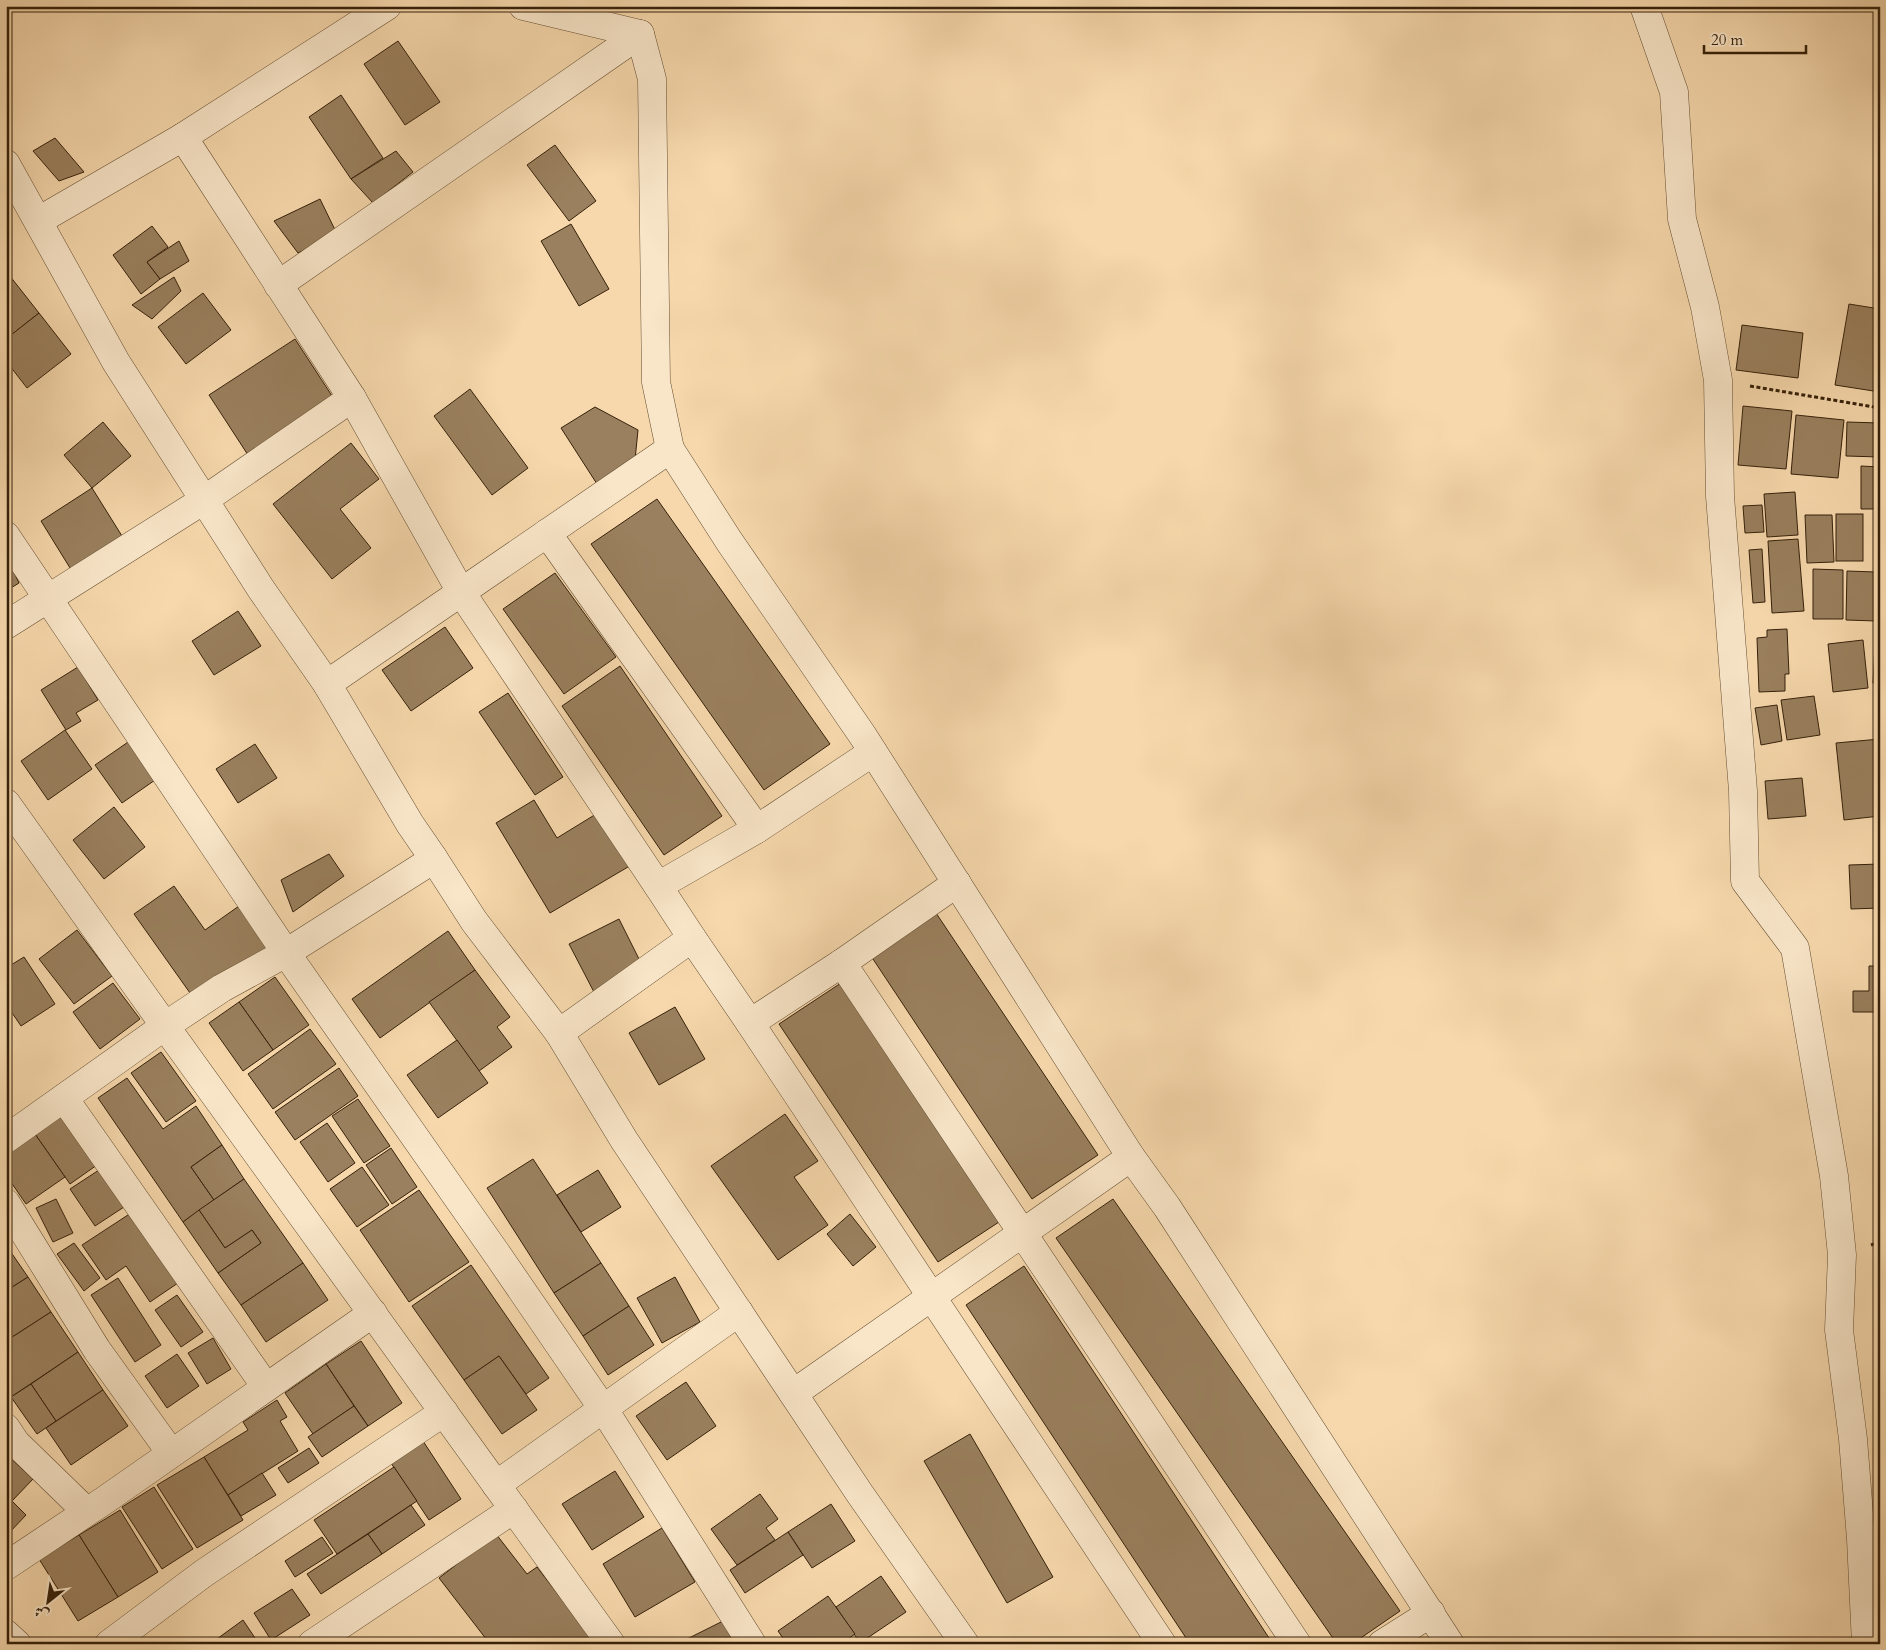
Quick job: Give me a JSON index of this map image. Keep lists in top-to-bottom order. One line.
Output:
{"scale_bar":"20 m","north":"bottom left"}
